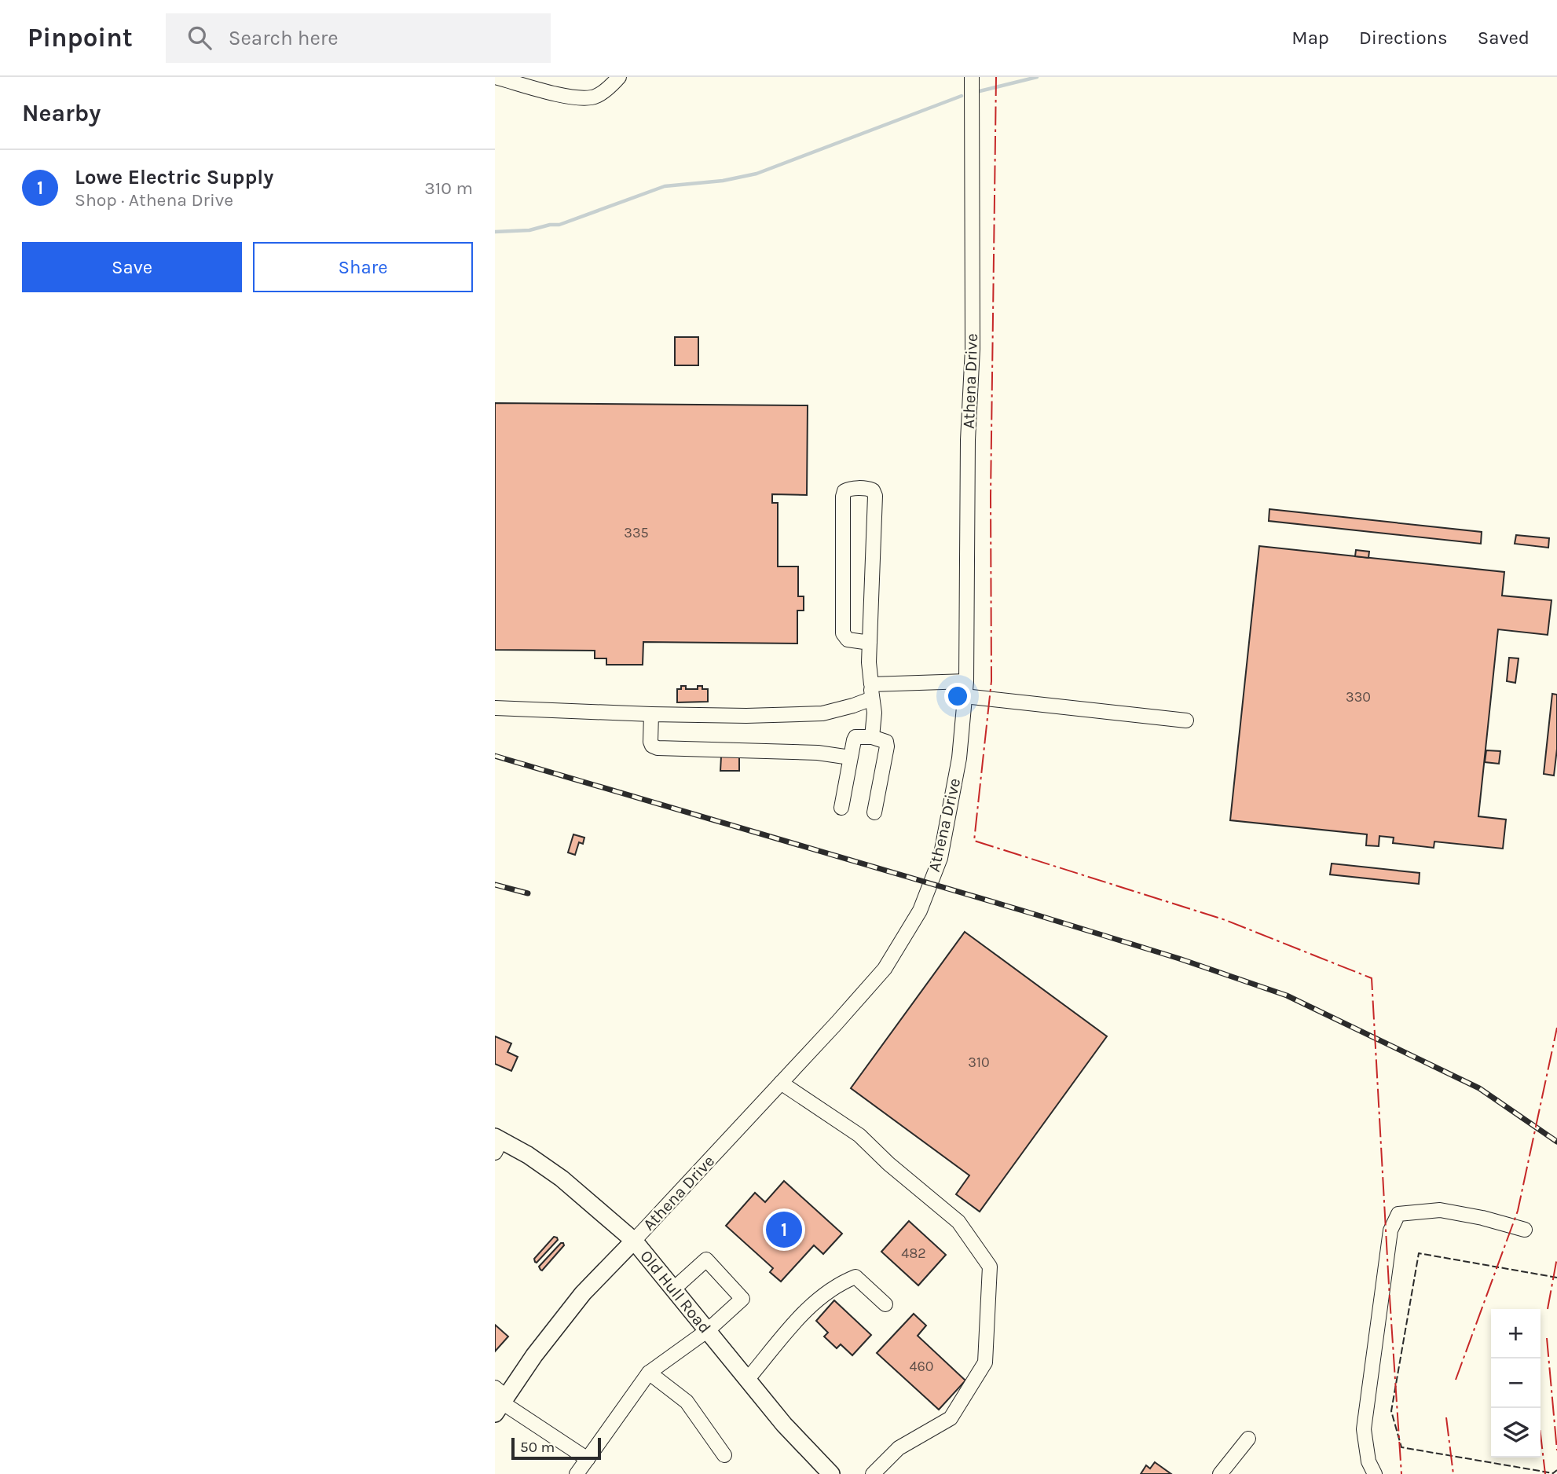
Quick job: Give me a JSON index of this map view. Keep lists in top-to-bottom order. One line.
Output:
{"streets":{"main road":["Athena Drive","Old Hull Road"]},"crossings":[["Athena Drive","Old Hull Road"]],"house_numbers":["335","330","310","482","460"],"scale_bar":"50 m","page":{"header":"Pinpoint","search":"Search here","nav":["Map","Directions","Saved"],"heading":"Nearby","list":[{"mark":"1","name":"Lowe Electric Supply","note":"Shop · Athena Drive","value":"310 m"}],"buttons":["Save","Share"],"pins":"1","map_buttons":["+","−"],"scale":"50 m"}}
